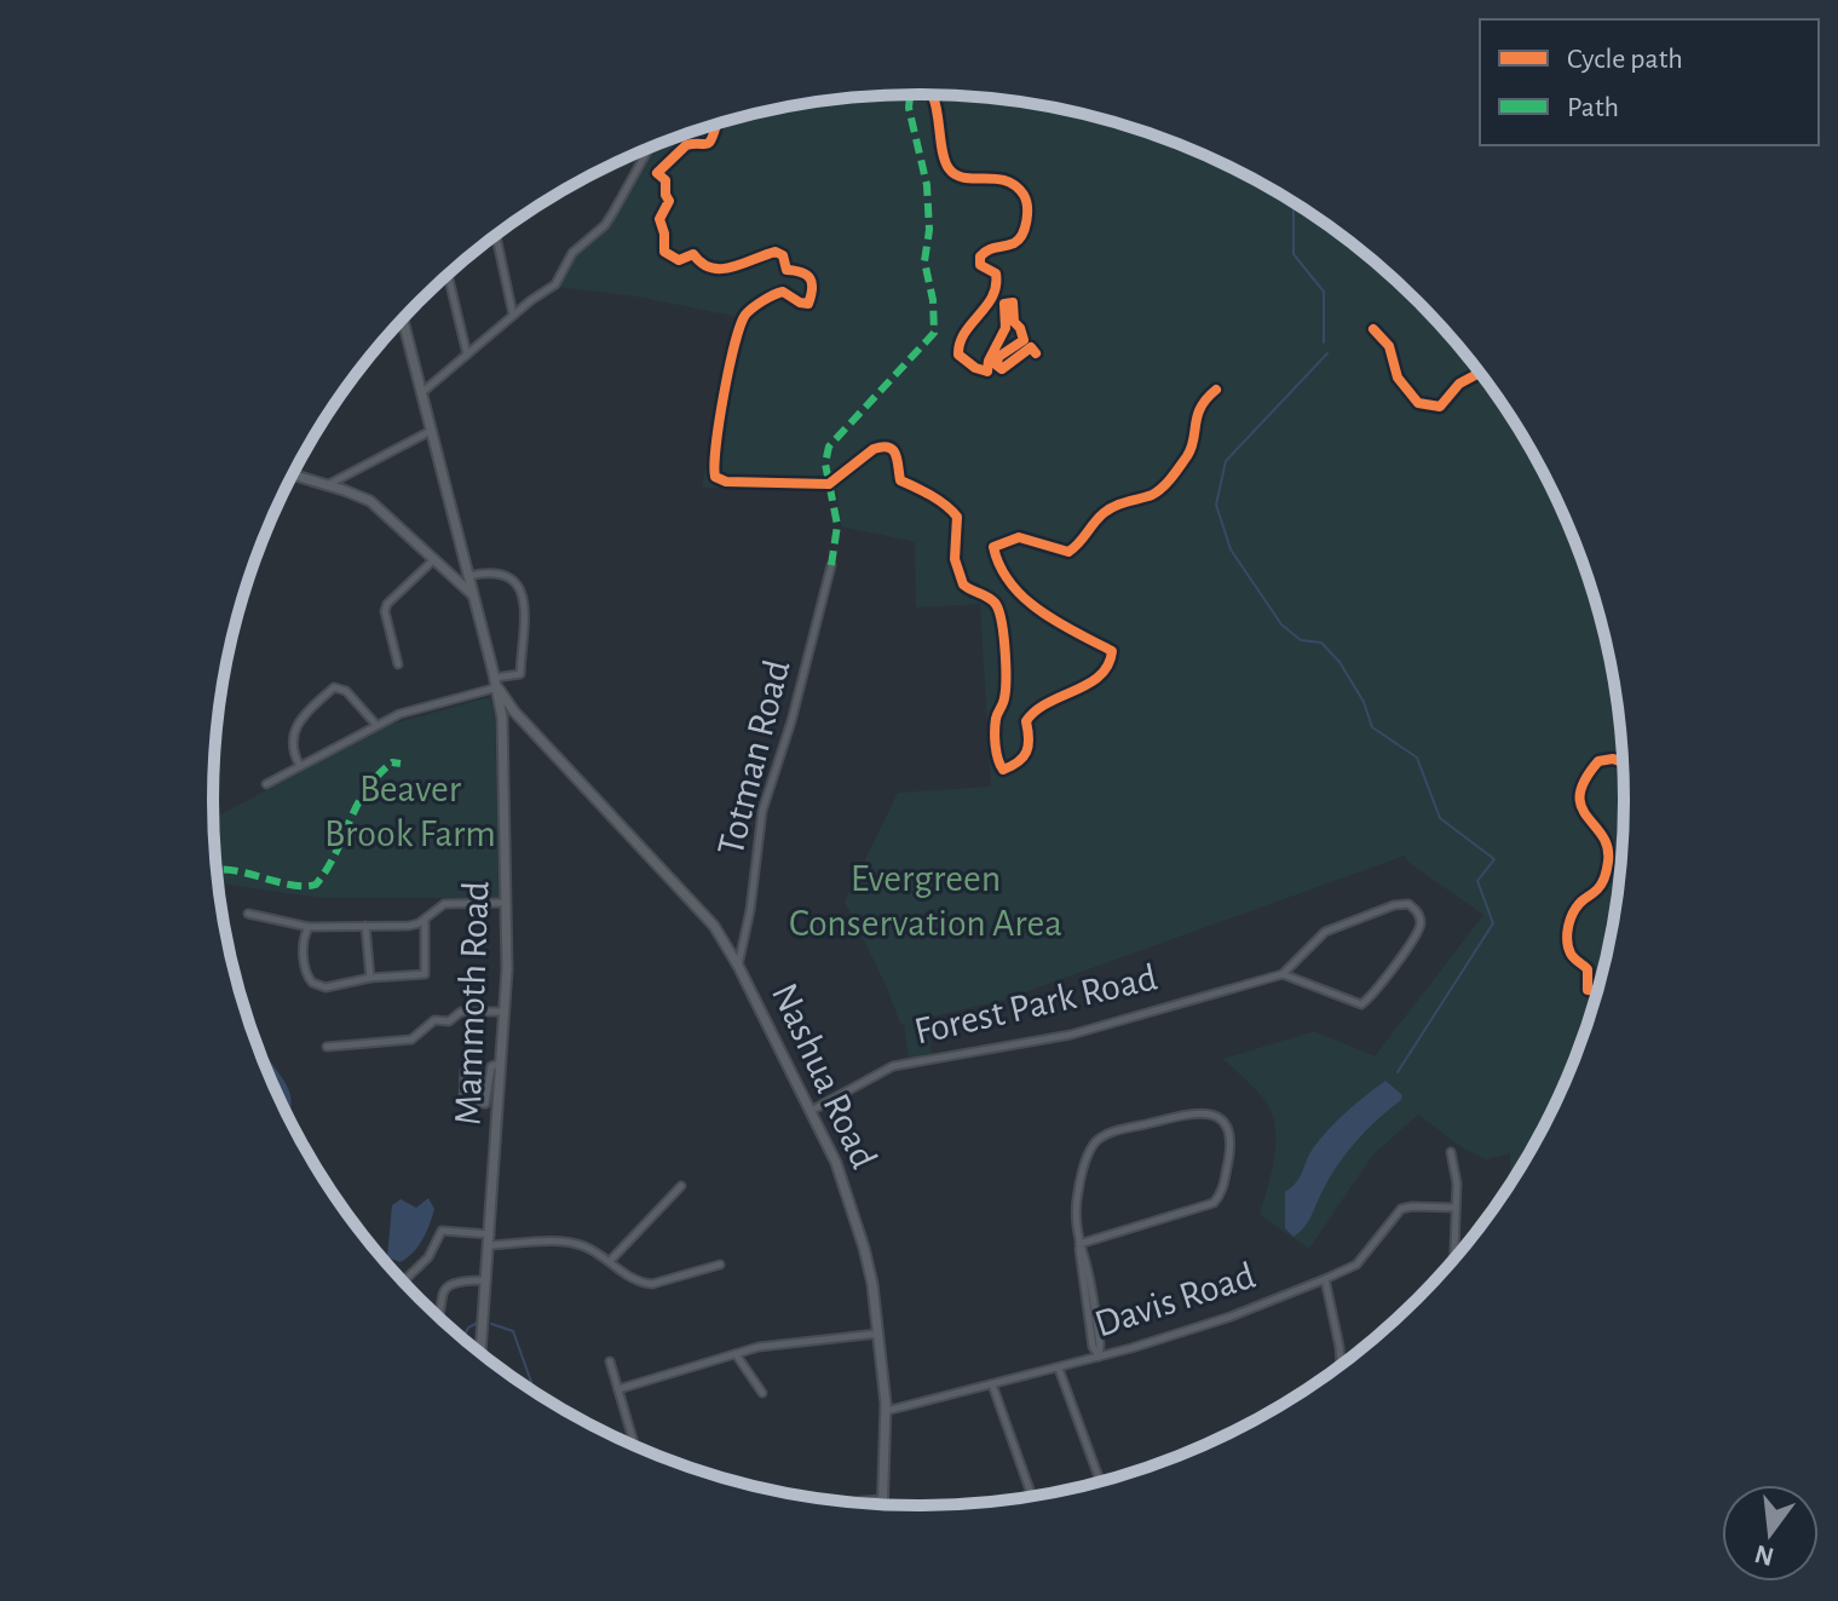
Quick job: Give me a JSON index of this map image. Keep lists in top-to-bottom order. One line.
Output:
{"streets":{"main road":["Mammoth Road","Nashua Road"],"street":["Totman Road","Forest Park Road","Davis Road"]},"crossings":[["Totman Road","Nashua Road"],["Mammoth Road","Nashua Road"],["Forest Park Road","Nashua Road"],["Nashua Road","Davis Road"]],"parks":["Beaver Brook Farm","Evergreen Conservation Area"],"legend":["Cycle path","Path"],"north":"bottom"}
